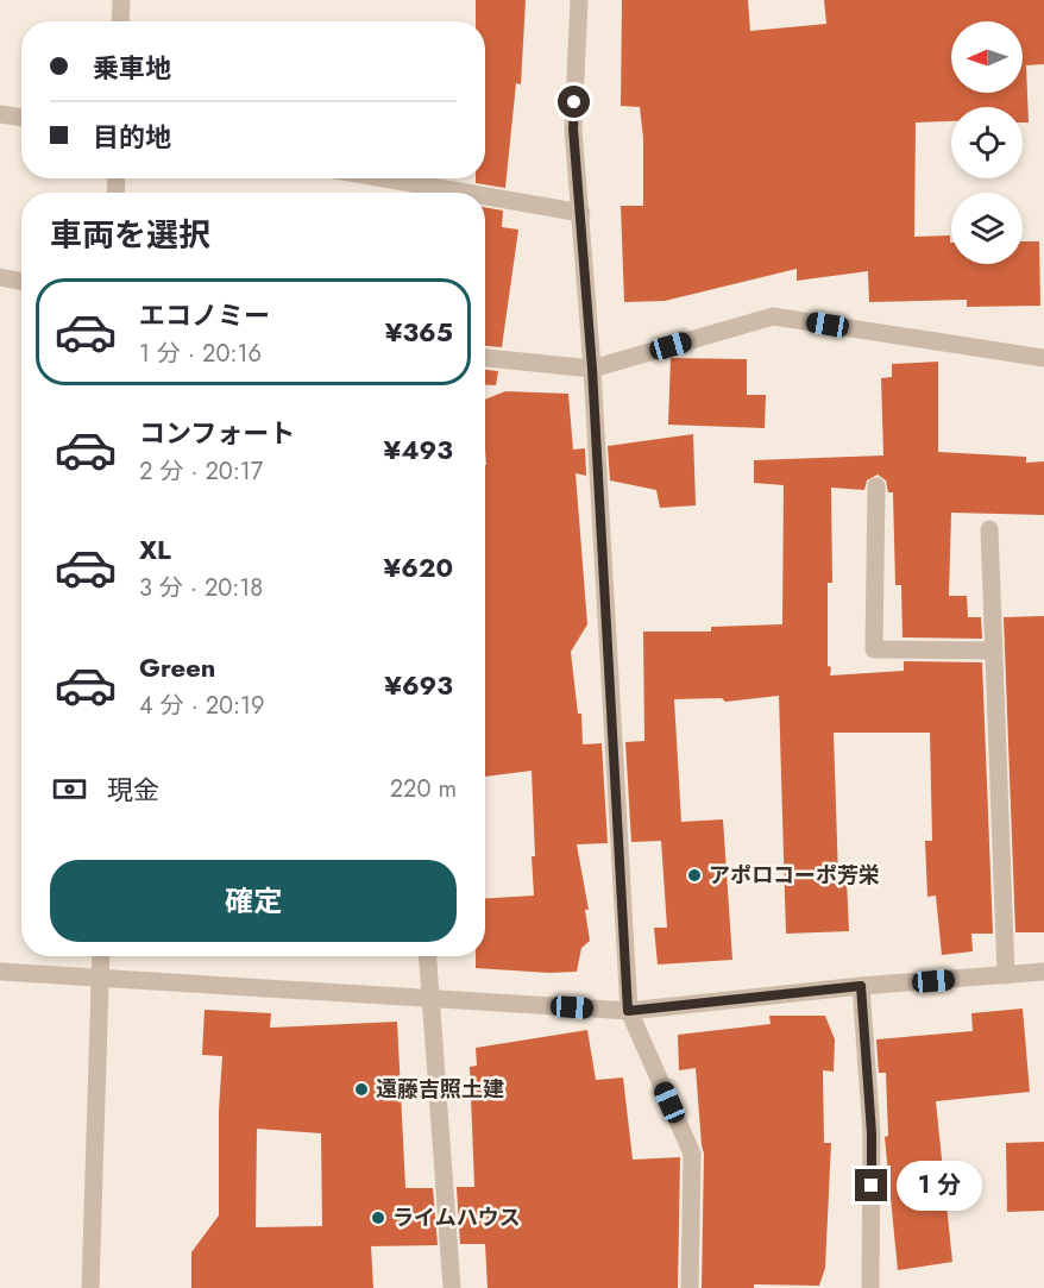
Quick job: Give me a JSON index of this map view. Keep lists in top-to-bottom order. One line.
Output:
{"places":["アポロコーポ芳栄","遠藤吉照土建","ライムハウス"],"north":"left","page":{"banner":["乗車地","目的地"],"heading":"車両を選択","list":[{"name":"エコノミー","note":"1 分 · 20:16","value":"¥365"},{"name":"コンフォート","note":"2 分 · 20:17","value":"¥493"},{"name":"XL","note":"3 分 · 20:18","value":"¥620"},{"name":"Green","note":"4 分 · 20:19","value":"¥693"}],"pay":["現金","220 m"],"buttons":"確定","bubble":"1 分"}}
